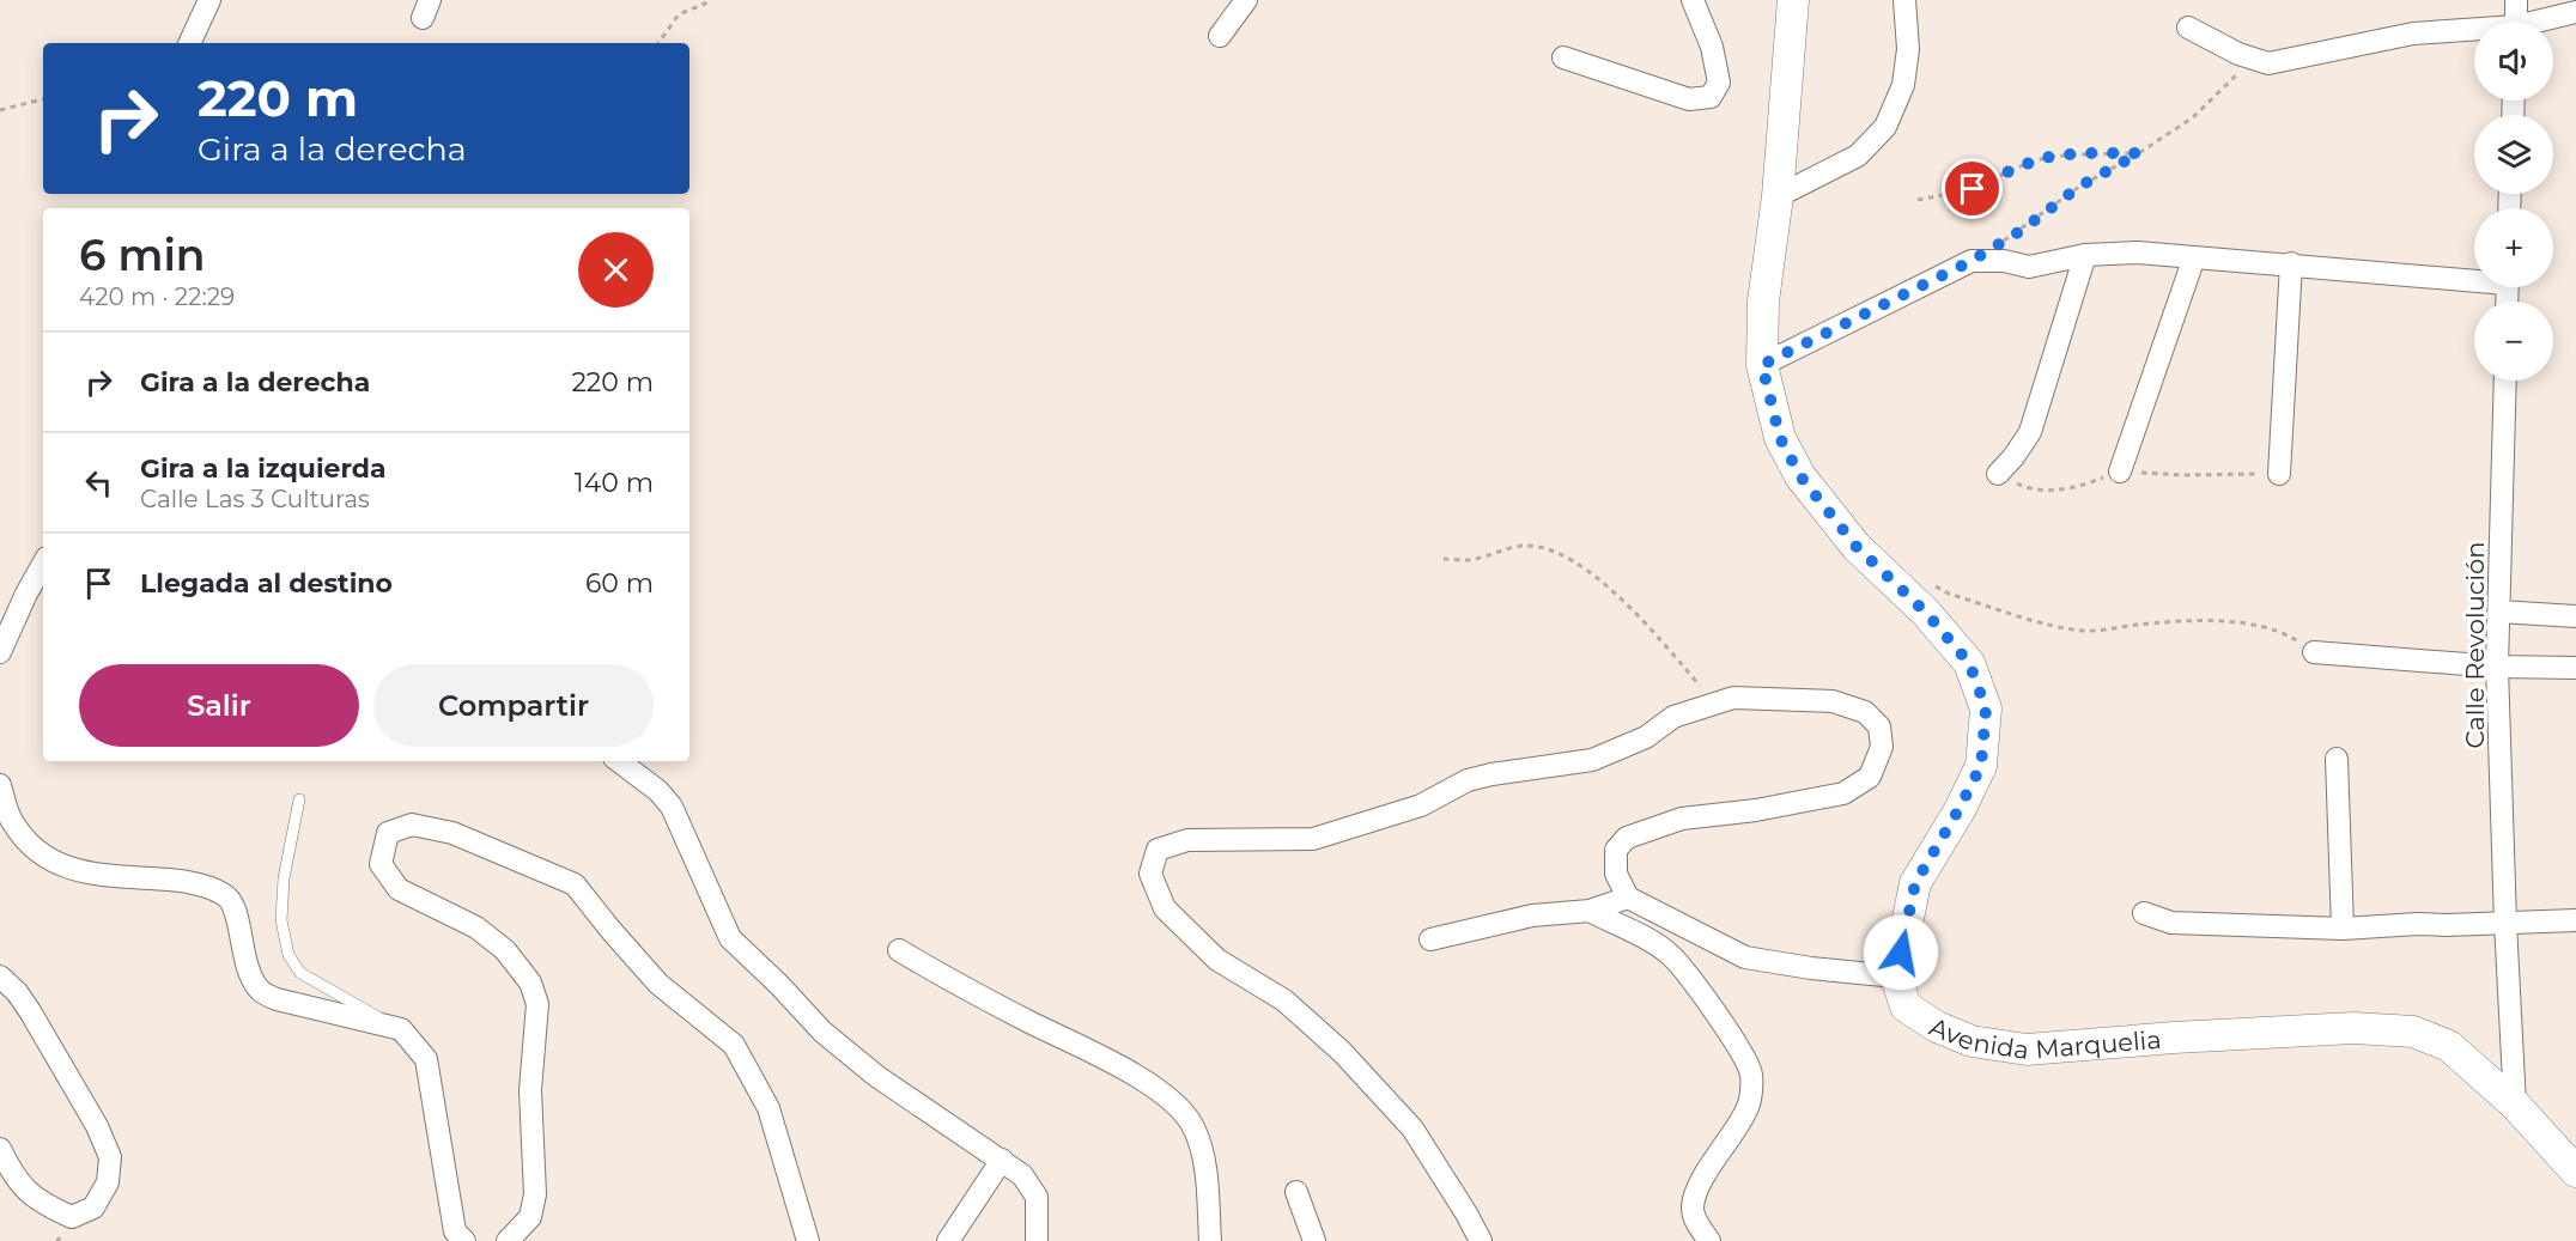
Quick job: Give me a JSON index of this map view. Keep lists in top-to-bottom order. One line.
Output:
{"streets":{"main road":["Avenida Marquelia"],"street":["Calle Revolución"]},"crossings":[["Calle Revolución","Avenida Marquelia"]],"page":{"map_buttons":["+","−"],"turn":["220 m","Gira a la derecha"],"heading":["6 min","420 m · 22:29"],"list":[{"name":"Gira a la derecha","value":"220 m"},{"name":"Gira a la izquierda","note":"Calle Las 3 Culturas","value":"140 m"},{"name":"Llegada al destino","value":"60 m"}],"buttons":["Salir","Compartir"]}}
